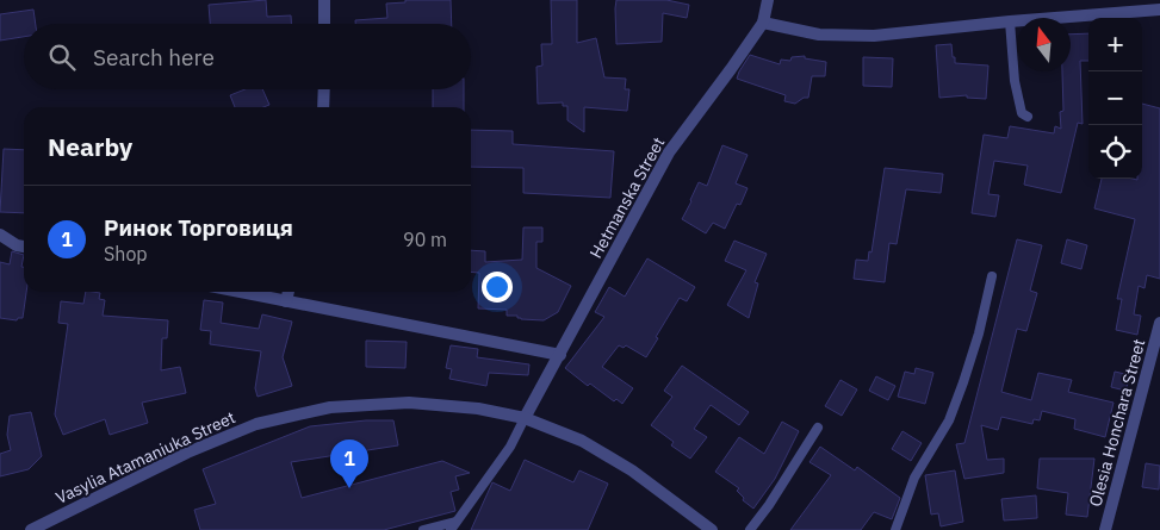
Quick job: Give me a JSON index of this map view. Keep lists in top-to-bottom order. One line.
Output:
{"streets":{"street":["Hetmanska Street","Olesia Honchara Street","Vasylia Atamaniuka Street"]},"crossings":[["Hetmanska Street","Vasylia Atamaniuka Street"]],"north":"top","page":{"map_buttons":["+","−"],"search":"Search here","heading":"Nearby","list":[{"mark":"1","name":"Ринок Торговиця","note":"Shop","value":"90 m"}],"pins":"1"}}
